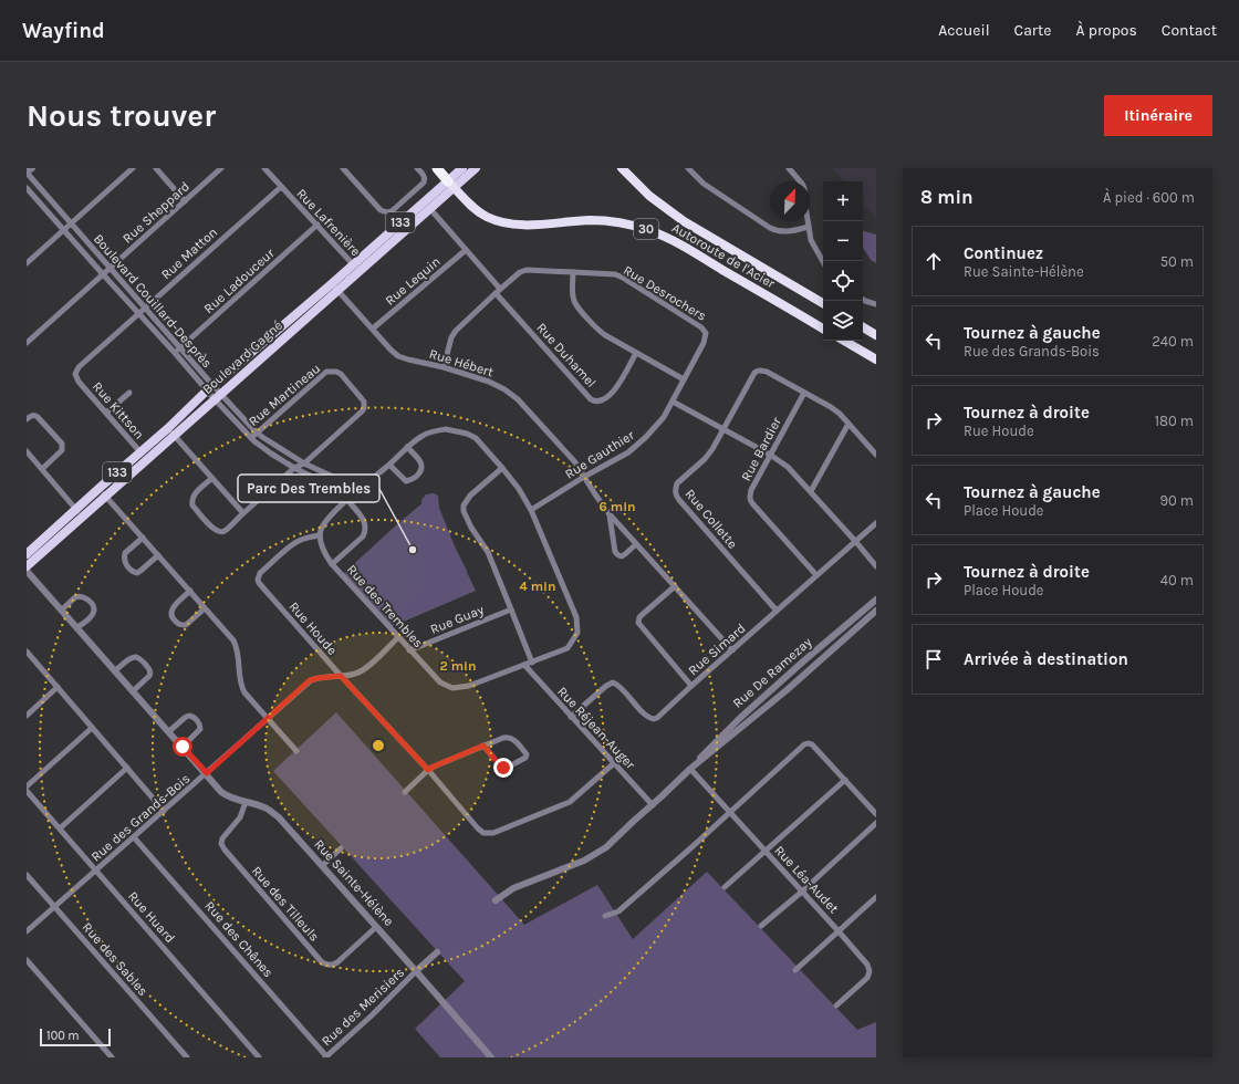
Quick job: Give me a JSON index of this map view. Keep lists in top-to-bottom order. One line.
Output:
{"streets":{"highway":["30","Autoroute de l'Acier"],"main road":["133","Boulevard Gagné"],"street":["Rue Sheppard","Rue Lafrenière","Rue Matton","Rue Ladouceur","Rue Lequin","Rue Desrochers","Boulevard Couillard-Desprès","Rue Duhamel","Rue Hébert","Rue Martineau","Rue Kittson","Rue Bardier","Rue Gauthier","Rue Collette","Rue des Trembles","Rue Guay","Rue Houde","Rue Simard","Rue De Ramezay","Rue Réjean-Auger","Rue des Grands-Bois","Rue Léa-Audet","Rue Sainte-Hélène","Rue des Tilleuls","Rue Huard","Rue des Chênes","Rue des Sables","Rue des Merisiers"]},"crossings":[["Rue Sheppard","Boulevard Couillard-Desprès"],["Rue Lafrenière","Rue Matton"],["Rue Lafrenière","Rue Ladouceur"],["Rue Lafrenière","Boulevard Gagné"],["Rue Matton","Boulevard Couillard-Desprès"],["Rue Matton","Rue Kittson"],["Autoroute de l'Acier","Boulevard Gagné"],["Rue Ladouceur","Boulevard Couillard-Desprès"],["Rue Lequin","Rue Hébert"],["Rue Desrochers","Rue Duhamel"],["Rue Desrochers","Rue Hébert"],["Rue Desrochers","Rue Gauthier"],["Boulevard Couillard-Desprès","Boulevard Gagné"],["Boulevard Couillard-Desprès","Rue Martineau"],["Boulevard Couillard-Desprès","Rue des Trembles"],["Boulevard Gagné","Rue Hébert"],["Boulevard Gagné","Rue Kittson"],["Rue Hébert","Rue Gauthier"],["Rue Hébert","Rue Simard"],["Rue Bardier","Rue Collette"],["Rue Bardier","Rue Simard"],["Rue Gauthier","Rue des Trembles"],["Rue Collette","Rue Simard"],["Rue des Trembles","Rue Guay"],["Rue des Trembles","Rue Houde"],["Rue des Trembles","Rue Réjean-Auger"],["Rue des Trembles","Rue des Grands-Bois"],["Rue Houde","Rue Réjean-Auger"],["Rue Houde","Rue des Grands-Bois"],["Rue Simard","Rue Réjean-Auger"],["Rue De Ramezay","Rue Réjean-Auger"],["Rue De Ramezay","Rue Léa-Audet"],["Rue des Grands-Bois","Rue Sainte-Hélène"],["Rue des Grands-Bois","Rue Huard"],["Rue des Grands-Bois","Rue des Chênes"],["Rue des Grands-Bois","Rue des Sables"],["Rue Sainte-Hélène","Rue des Tilleuls"],["Rue Sainte-Hélène","Rue des Merisiers"],["Rue des Chênes","Rue des Merisiers"]],"places":["Parc Des Trembles"],"scale_bar":"100 m","north":"top right","page":{"header":"Wayfind","nav":["Accueil","Carte","À propos","Contact"],"buttons":"Itinéraire","title":"Nous trouver","heading":["8 min","À pied · 600 m"],"map_buttons":["+","−"],"list":[["Continuez","Rue Sainte-Hélène","50 m"],["Tournez à gauche","Rue des Grands-Bois","240 m"],["Tournez à droite","Rue Houde","180 m"],["Tournez à gauche","Place Houde","90 m"],["Tournez à droite","Place Houde","40 m"],"Arrivée à destination"],"scale":"100 m"},"rings":["6 min","4 min","2 min"]}
